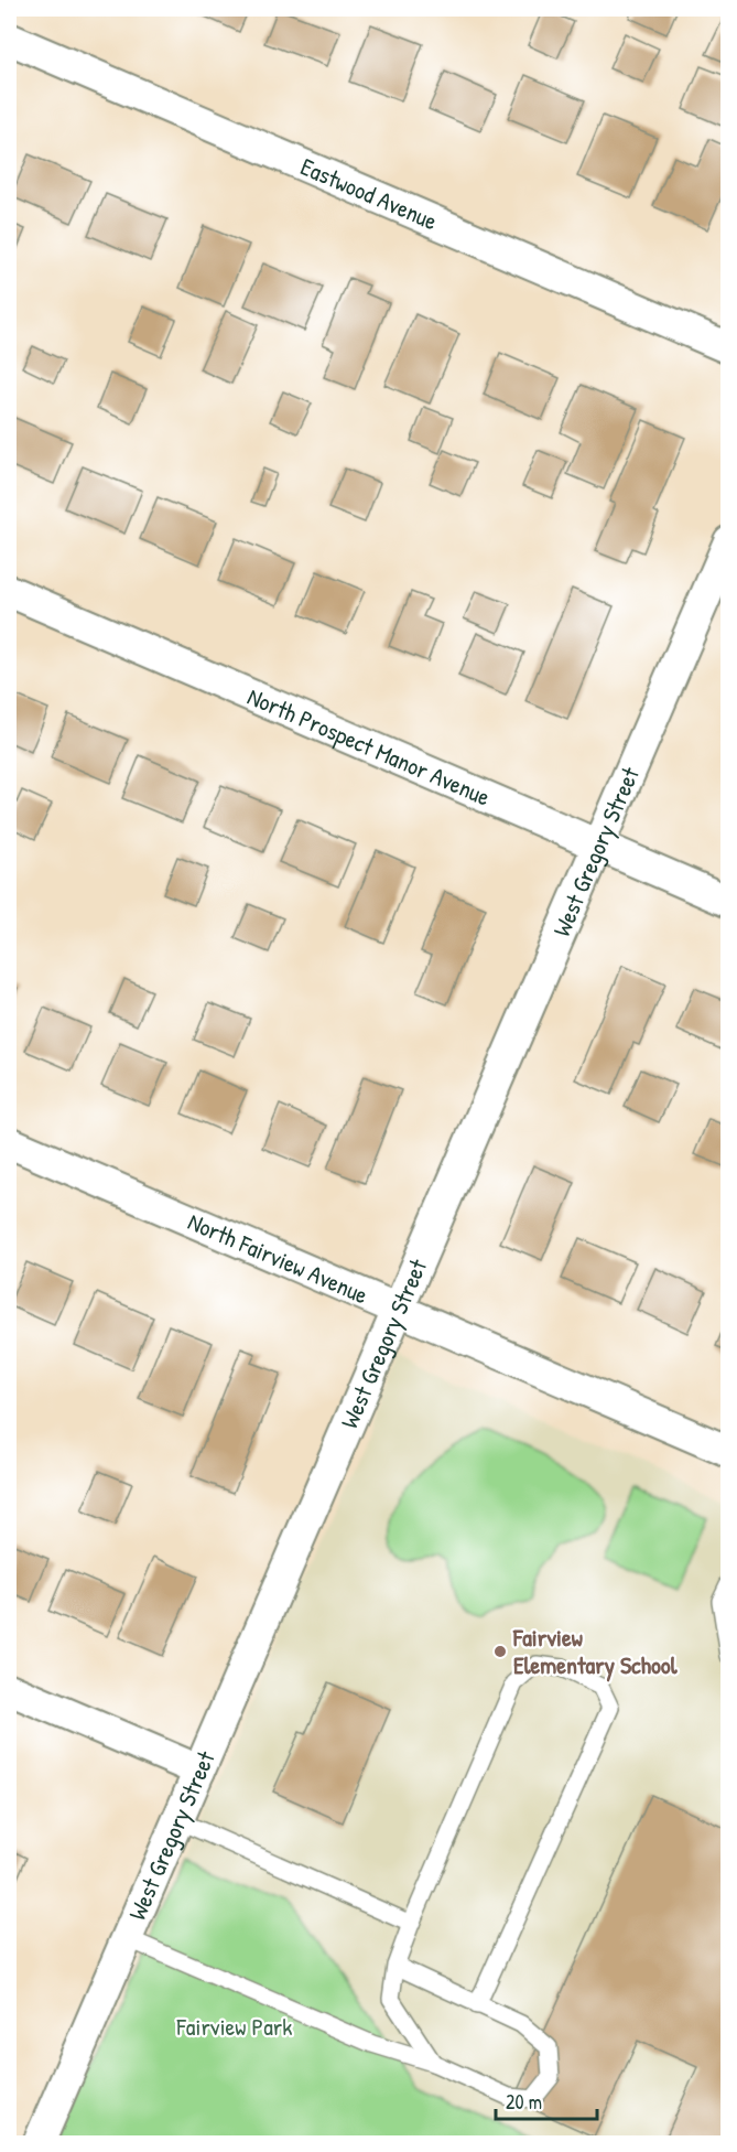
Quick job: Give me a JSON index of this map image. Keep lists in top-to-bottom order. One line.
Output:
{"streets":{"street":["Eastwood Avenue","North Prospect Manor Avenue","West Gregory Street","North Fairview Avenue"]},"crossings":[["North Prospect Manor Avenue","West Gregory Street"],["West Gregory Street","North Fairview Avenue"]],"parks":["Fairview Park"],"places":["Fairview Elementary School"],"scale_bar":"20 m"}
